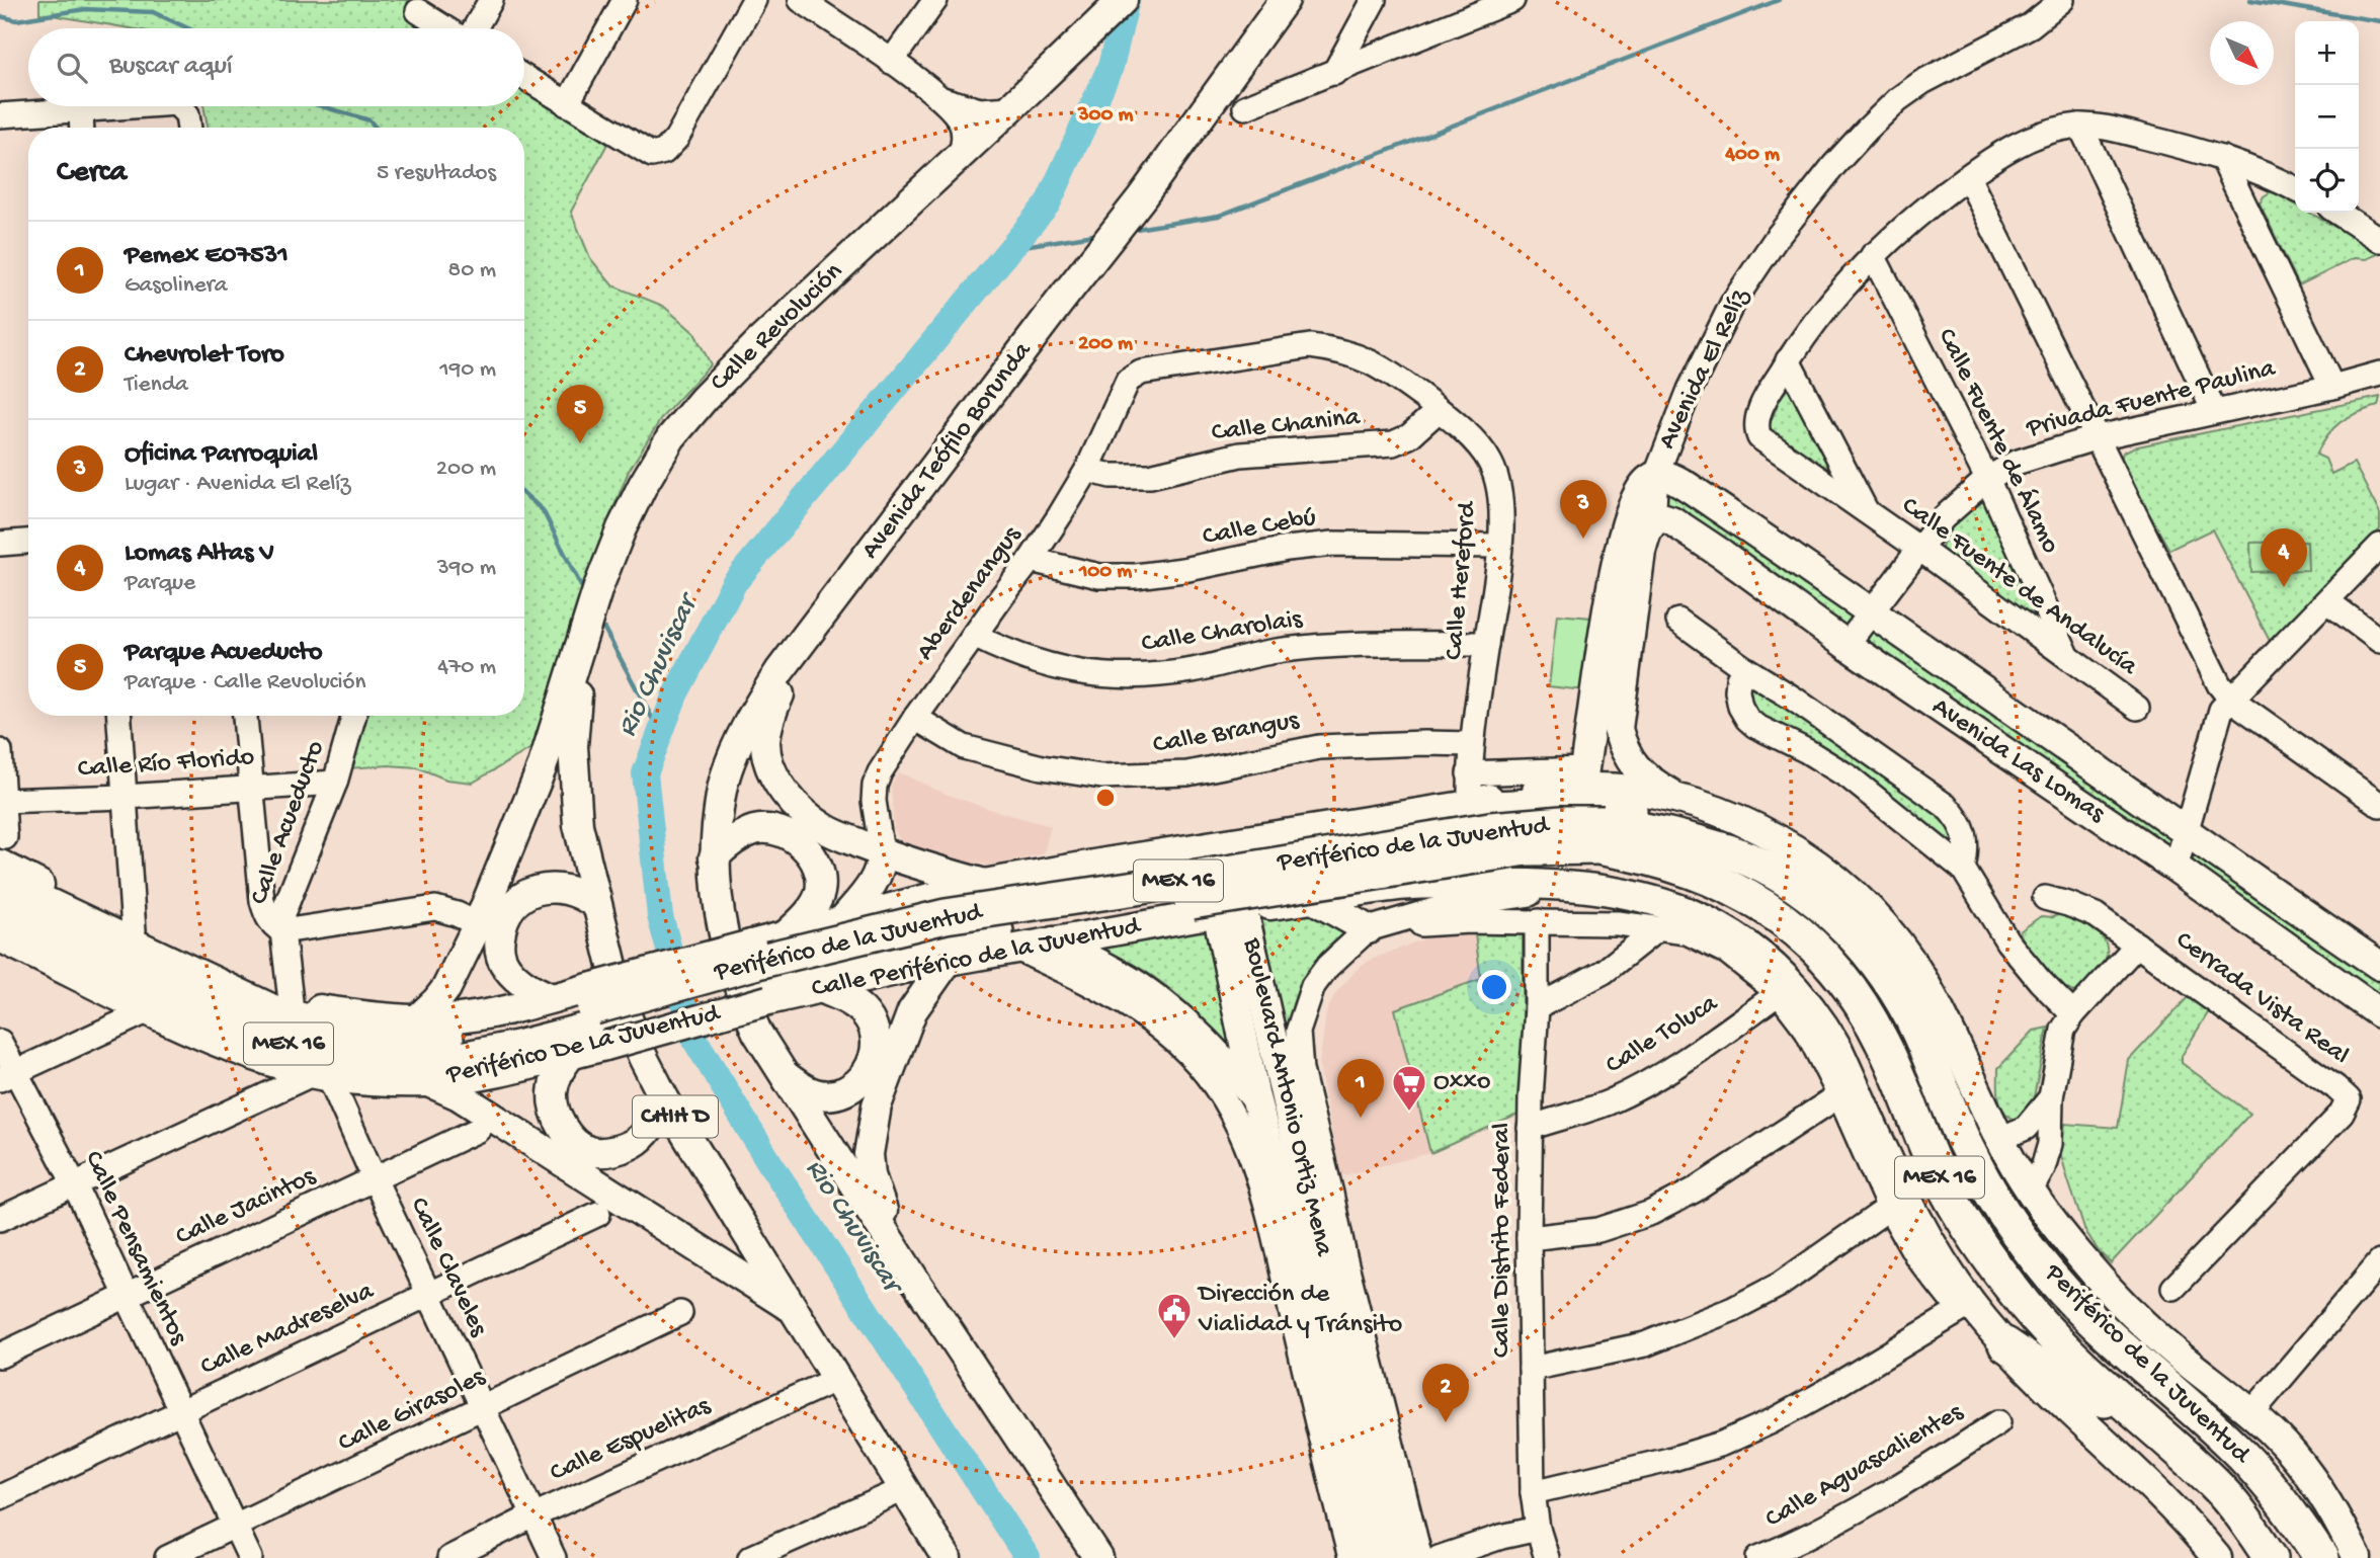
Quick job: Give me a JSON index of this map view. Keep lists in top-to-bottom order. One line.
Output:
{"streets":{"highway":["Periférico de la Juventud","MEX 16","Calle Periférico de la Juventud","Periférico De La Juventud"],"main road":["Calle Revolución","Avenida El Relíz","Avenida Teófilo Borunda","Avenida Las Lomas","Boulevard Antonio Ortiz Mena","CHIH D"],"street":["Privada Fuente Paulina","Calle Chanina","Calle Fuente de Álamo","Calle Cebú","Calle Hereford","Calle Fuente de Andalucía","Aberdenangus","Calle Charolais","Calle Brangus","Calle Río Florido","Calle Acueducto","Cerrada Vista Real","Calle Toluca","Calle Jacintos","Calle Distrito Federal","Calle Pensamientos","Calle Claveles","Calle Madreselva","Calle Girasoles","Calle Espuelitas","Calle Aguascalientes"]},"crossings":[["Avenida El Relíz","Avenida Las Lomas"],["Privada Fuente Paulina","Calle Fuente de Álamo"],["Privada Fuente Paulina","Calle Fuente de Andalucía"],["Privada Fuente Paulina","Avenida Las Lomas"],["Calle Chanina","Calle Hereford"],["Calle Chanina","Aberdenangus"],["Calle Fuente de Álamo","Calle Fuente de Andalucía"],["Calle Cebú","Calle Hereford"],["Calle Cebú","Aberdenangus"],["Calle Hereford","Aberdenangus"],["Calle Hereford","Calle Charolais"],["Calle Hereford","Calle Brangus"],["Aberdenangus","Calle Charolais"],["Aberdenangus","Calle Brangus"],["Calle Río Florido","Calle Acueducto"],["Calle Acueducto","Periférico De La Juventud"],["Periférico de la Juventud","Calle Periférico de la Juventud"],["Periférico de la Juventud","Periférico De La Juventud"],["Calle Periférico de la Juventud","Boulevard Antonio Ortiz Mena"],["Calle Toluca","Calle Distrito Federal"],["Periférico De La Juventud","Calle Claveles"],["CHIH D","Calle Espuelitas"],["Calle Jacintos","Calle Pensamientos"],["Calle Jacintos","Calle Claveles"],["Calle Pensamientos","Calle Madreselva"],["Calle Pensamientos","Calle Girasoles"],["Calle Claveles","Calle Madreselva"],["Calle Claveles","Calle Girasoles"],["Calle Claveles","Calle Espuelitas"]],"water":["Rio Chuviscar"],"places":{"supermarket":["Oxxo"],"public building":["Dirección de Vialidad y Tránsito"]},"north":"bottom right","page":{"map_buttons":["+","−"],"search":"Buscar aquí","heading":["Cerca","5 resultados"],"list":[{"mark":"1","name":"Pemex E07531","note":"Gasolinera","value":"80 m"},{"mark":"2","name":"Chevrolet Toro","note":"Tienda","value":"190 m"},{"mark":"3","name":"Oficina Parroquial","note":"Lugar · Avenida El Relíz","value":"200 m"},{"mark":"4","name":"Lomas Altas V","note":"Parque","value":"390 m"},{"mark":"5","name":"Parque Acueducto","note":"Parque · Calle Revolución","value":"470 m"}],"pins":["5","3","4","1","2"]},"rings":["300 m","400 m","200 m","100 m"]}
